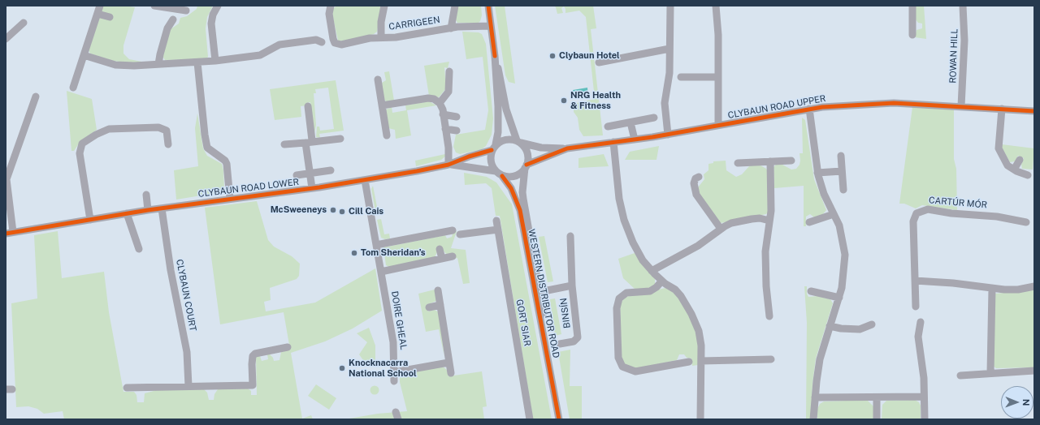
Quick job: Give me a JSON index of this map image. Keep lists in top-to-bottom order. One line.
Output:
{"streets":{"street":["CARRIGEEN","ROWAN HILL","CLYBAUN ROAD UPPER","CLYBAUN ROAD LOWER","CARTÚR MÓR","WESTERN DISTRIBUTOR ROAD","CLYBAUN COURT","BINSÍN","DOIRE GHEAL","GORT SIAR"]},"crossings":[["ROWAN HILL","CLYBAUN ROAD UPPER"],["CLYBAUN ROAD UPPER","CLYBAUN ROAD LOWER"],["CLYBAUN ROAD UPPER","WESTERN DISTRIBUTOR ROAD"],["CLYBAUN ROAD LOWER","WESTERN DISTRIBUTOR ROAD"],["CLYBAUN ROAD LOWER","CLYBAUN COURT"],["CLYBAUN ROAD LOWER","DOIRE GHEAL"],["WESTERN DISTRIBUTOR ROAD","BINSÍN"]],"places":["Clybaun Hotel","NRG Health & Fitness","McSweeneys","Cill Cais","Tom Sheridan’s","Knocknacarra National School"],"north":"right"}
